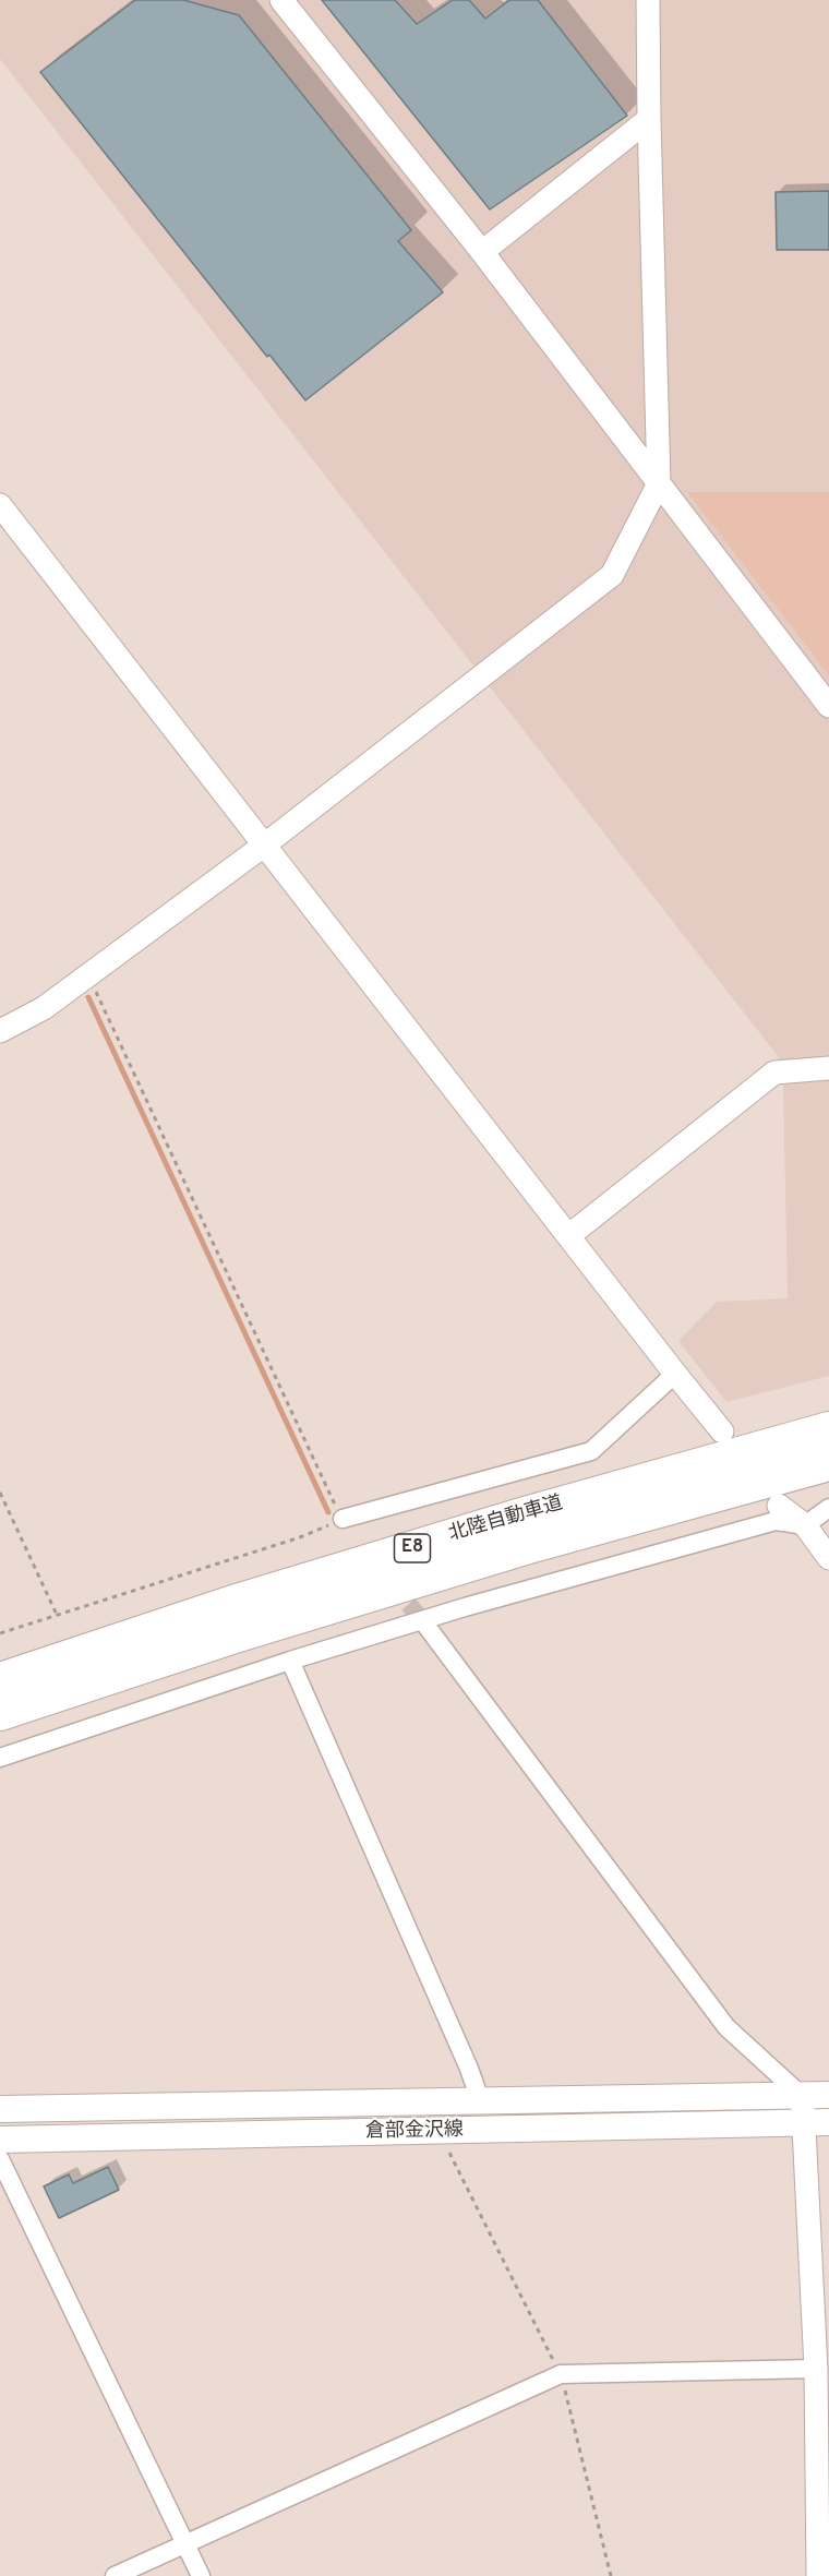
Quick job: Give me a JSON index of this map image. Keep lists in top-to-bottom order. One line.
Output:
{"streets":{"highway":["北陸自動車道","E8"],"main road":["倉部金沢線"]}}
